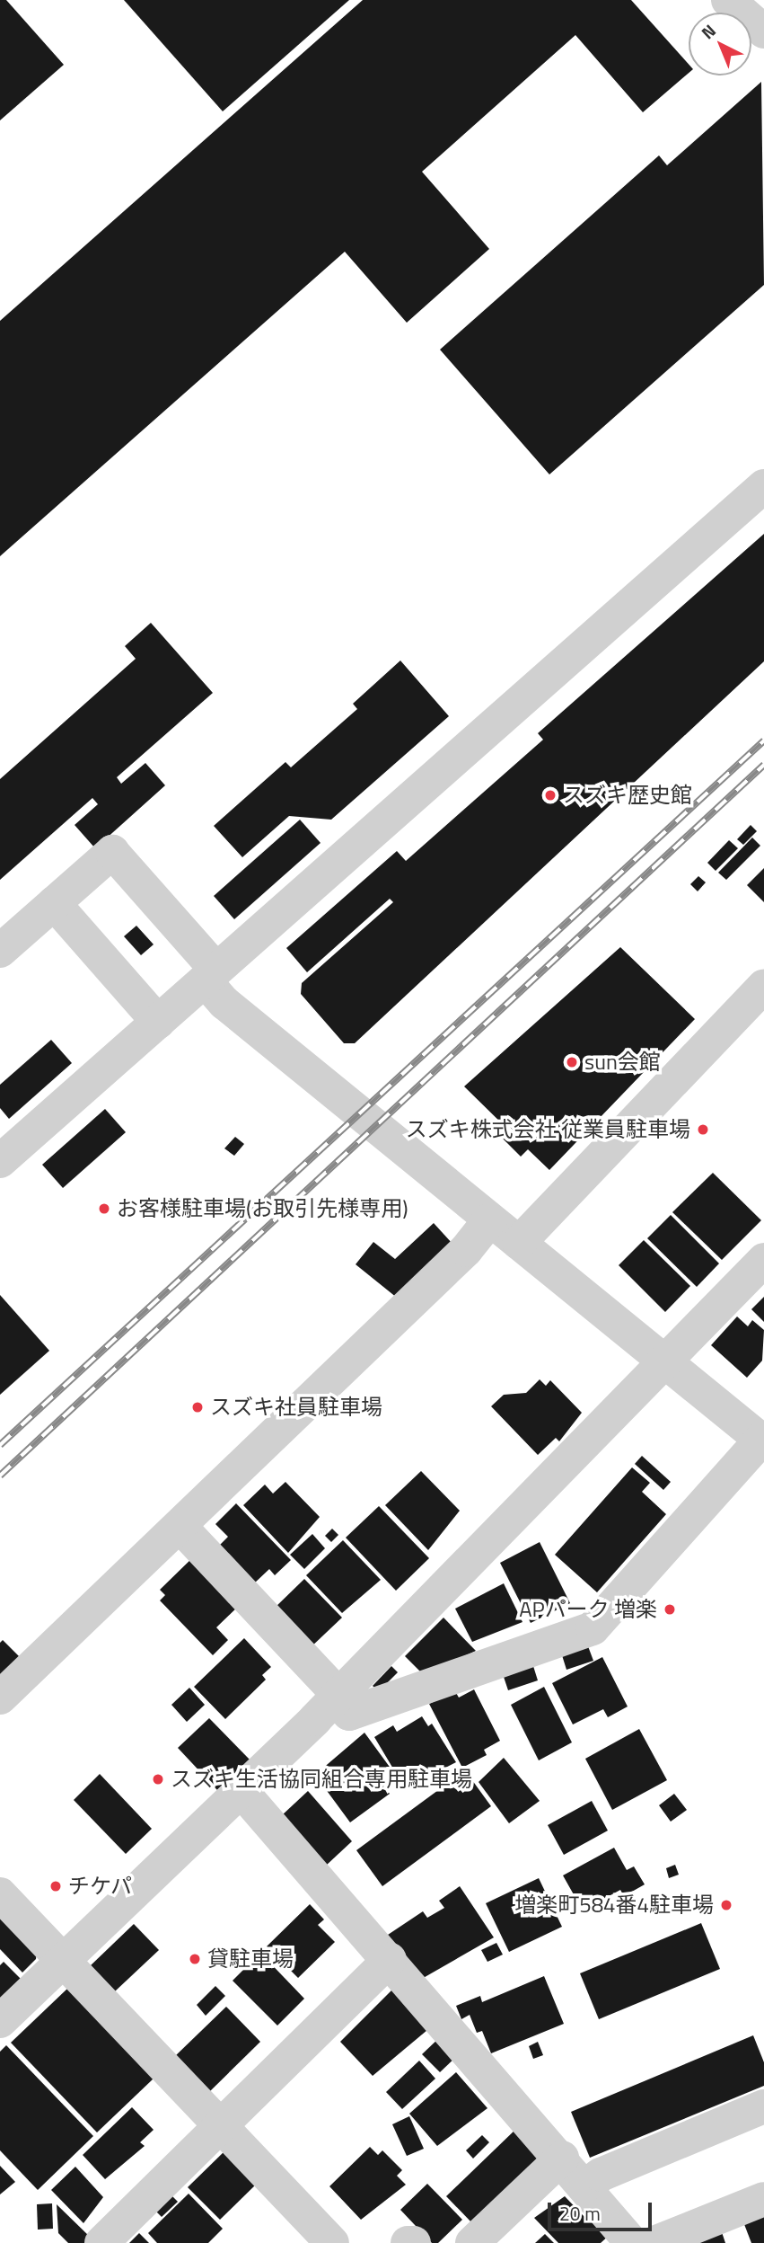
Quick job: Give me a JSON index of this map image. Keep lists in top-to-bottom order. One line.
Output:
{"places":["スズキ歴史館","sun会館","スズキ株式会社 従業員駐車場","お客様駐車場(お取引先様専用)","スズキ社員駐車場","APパーク 増楽","スズキ生活協同組合専用駐車場","チケパ","増楽町584番4駐車場","貸駐車場"],"scale_bar":"20 m","north":"top left"}
